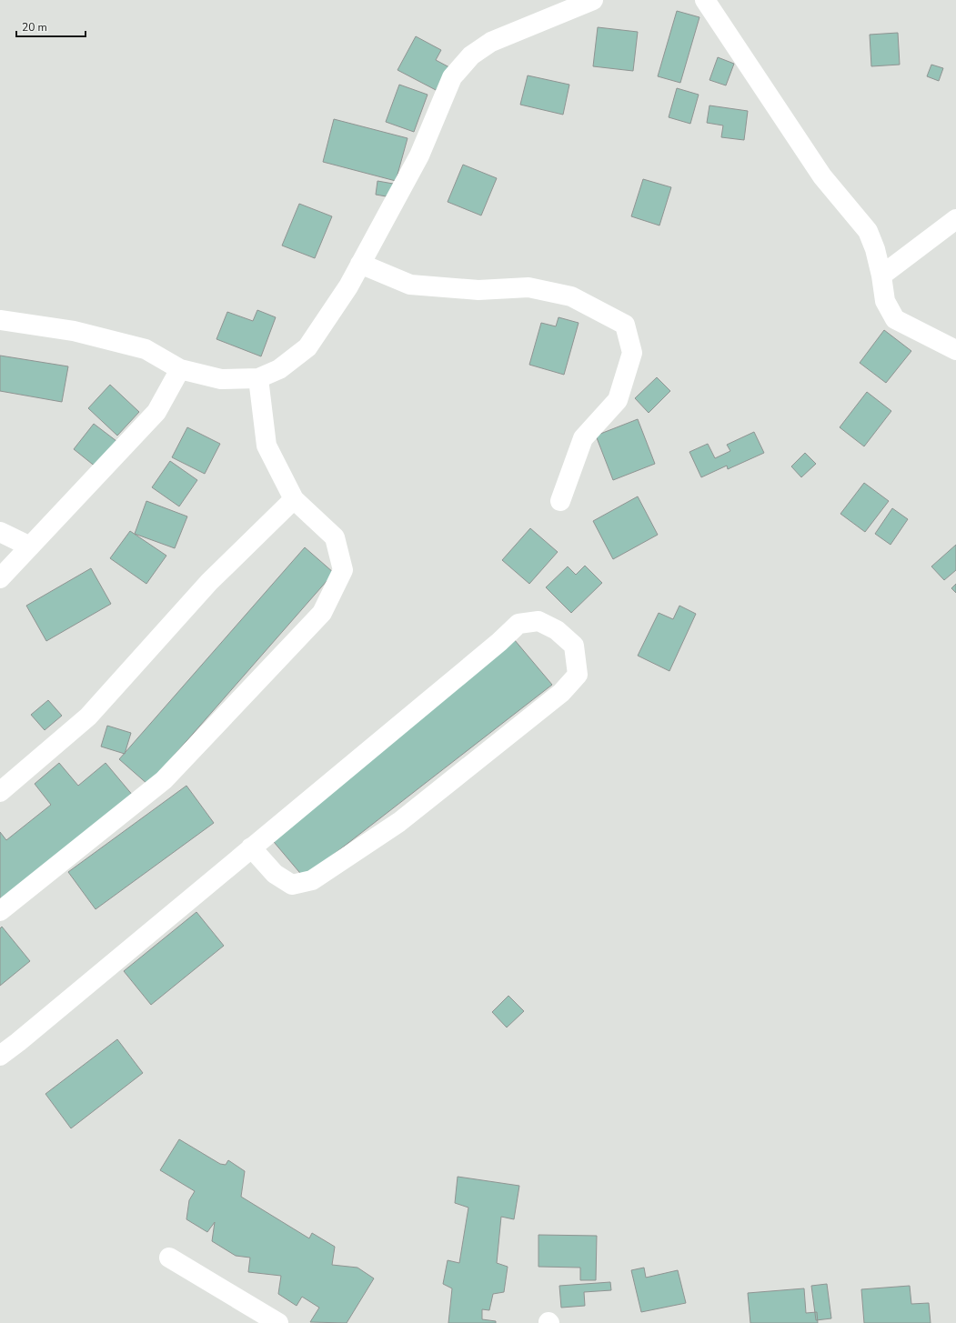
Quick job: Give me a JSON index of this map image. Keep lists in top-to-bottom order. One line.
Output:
{"scale_bar":"20 m"}
